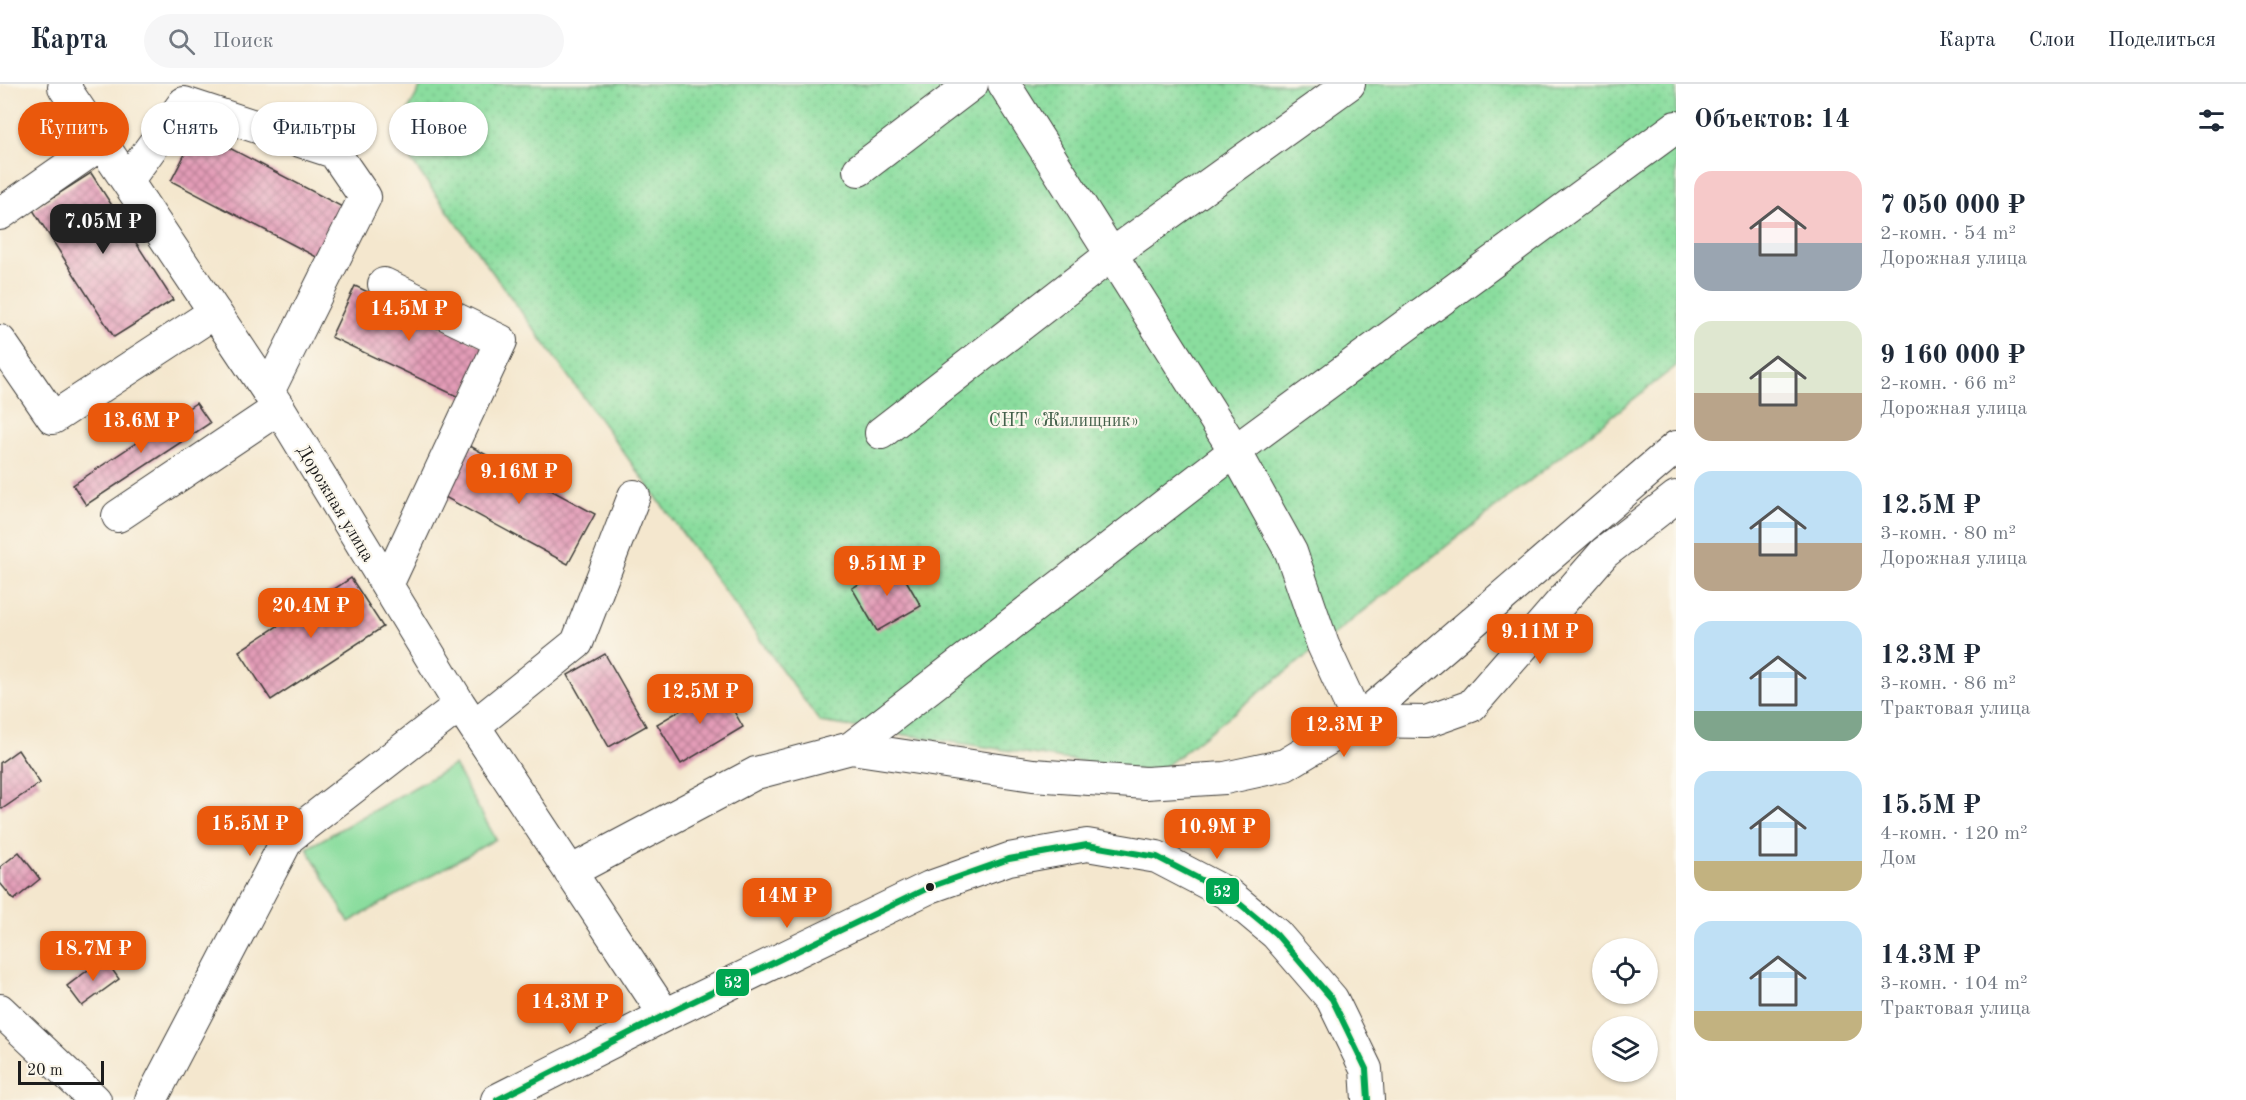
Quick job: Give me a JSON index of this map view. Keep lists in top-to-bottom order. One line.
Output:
{"streets":{"street":["Дорожная улица"]},"parks":["СНТ «Жилищник»"],"lines":["transit line 52"],"scale_bar":"20 m","page":{"header":"Карта","search":"Поиск","nav":["Карта","Слои","Поделиться"],"heading":"Объектов: 14","chip":["Купить","Снять","Фильтры","Новое"],"list":[{"name":"7 050 000 ₽","note":"2-комн. · 54 m² · Дорожная улица"},{"name":"9 160 000 ₽","note":"2-комн. · 66 m² · Дорожная улица"},{"name":"12.5M ₽","note":"3-комн. · 80 m² · Дорожная улица"},{"name":"12.3M ₽","note":"3-комн. · 86 m² · Трактовая улица"},{"name":"15.5M ₽","note":"4-комн. · 120 m² · Дом"},{"name":"14.3M ₽","note":"3-комн. · 104 m² · Трактовая улица"}],"price":["7.05M ₽","14.5M ₽","13.6M ₽","9.16M ₽","9.51M ₽","20.4M ₽","9.11M ₽","12.5M ₽","12.3M ₽","15.5M ₽","10.9M ₽","14M ₽","18.7M ₽","14.3M ₽"],"scale":"20 m"}}
